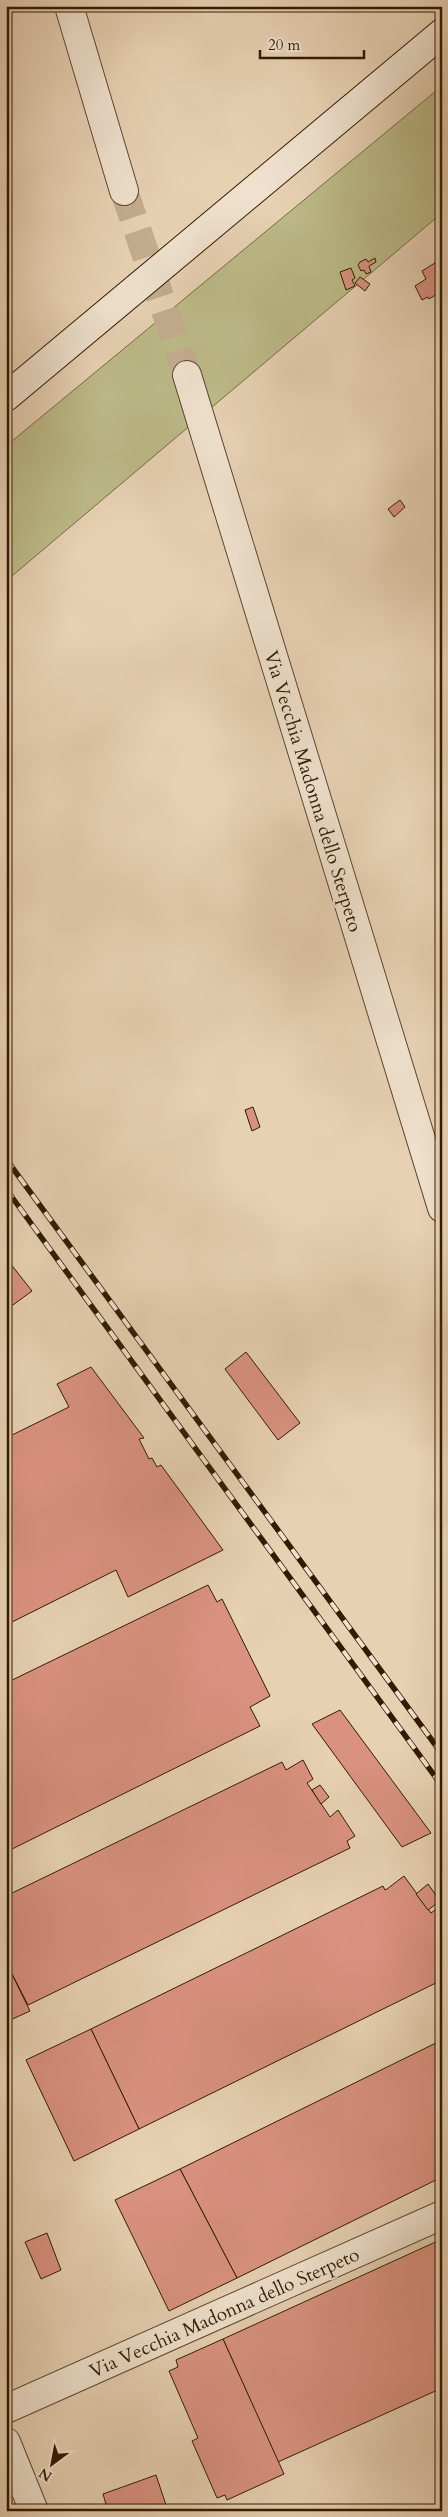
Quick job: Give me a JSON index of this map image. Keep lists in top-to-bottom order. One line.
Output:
{"streets":{"street":["Via Vecchia Madonna dello Sterpeto"]},"scale_bar":"20 m","north":"bottom left"}
